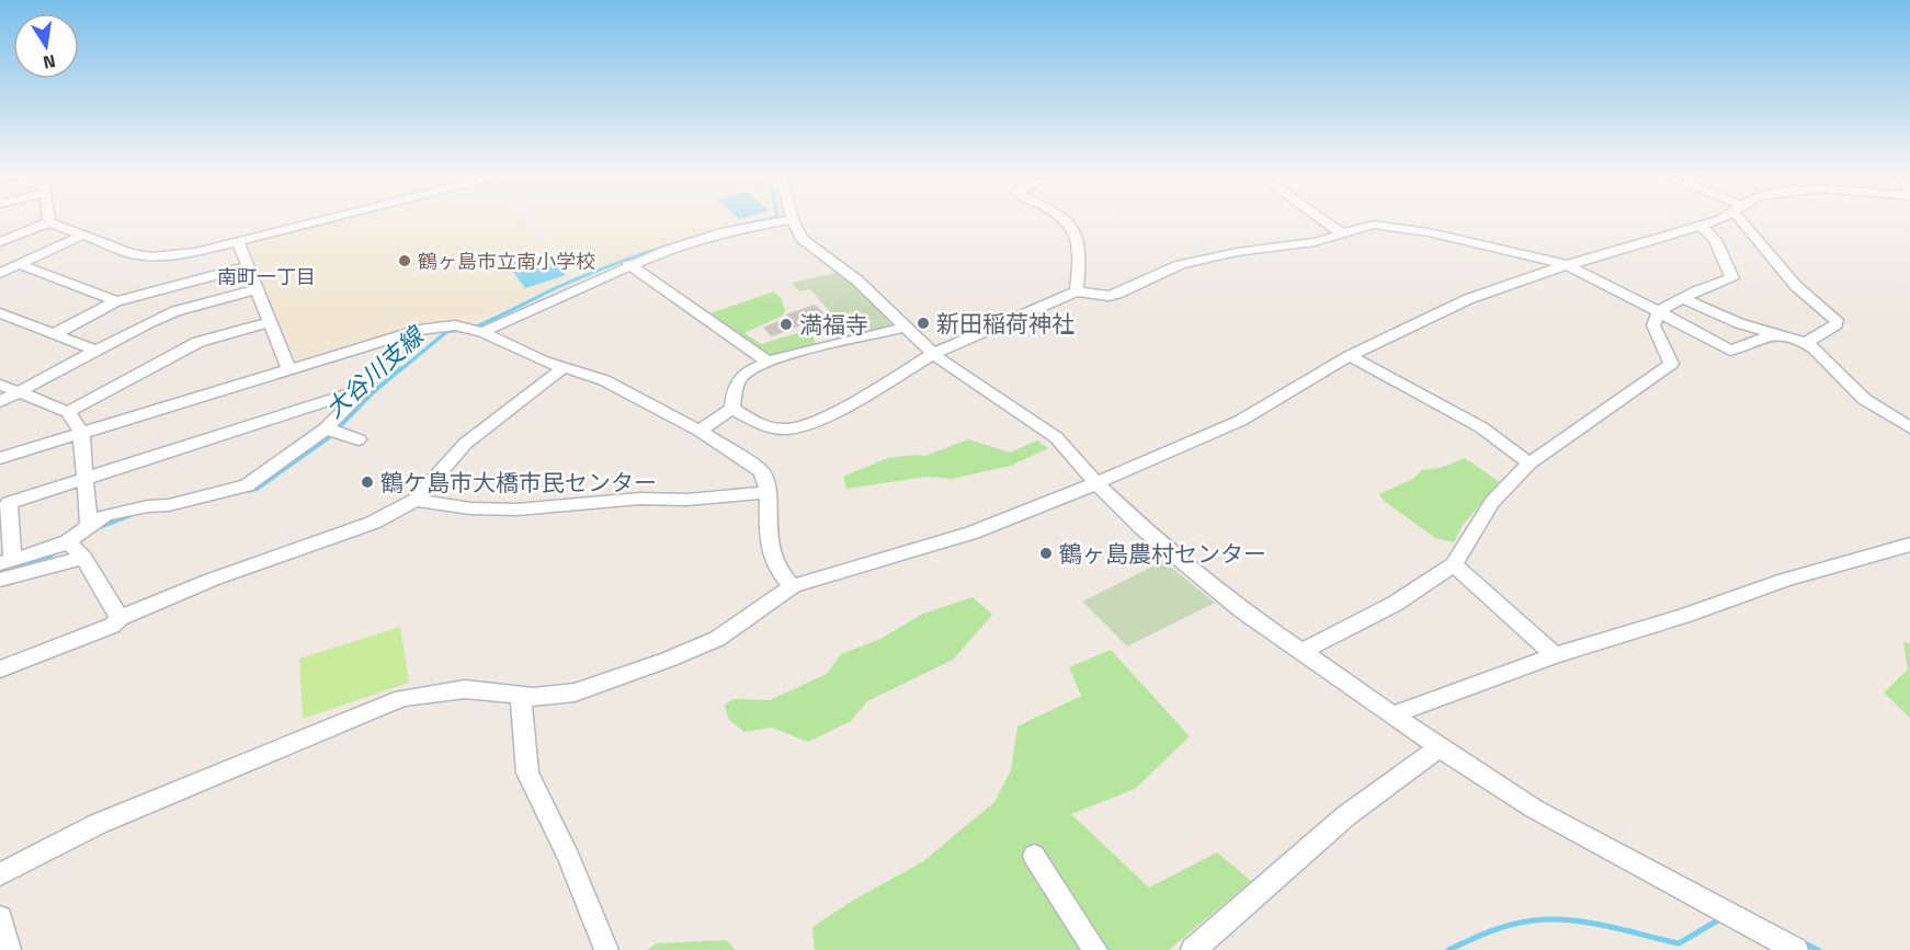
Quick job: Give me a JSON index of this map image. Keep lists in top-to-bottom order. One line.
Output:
{"districts":["南町一丁目"],"water":["大谷川支線"],"places":["鶴ヶ島市立南小学校","新田稲荷神社","満福寺","鶴ケ島市大橋市民センター","鶴ヶ島農村センター"],"north":"bottom"}
